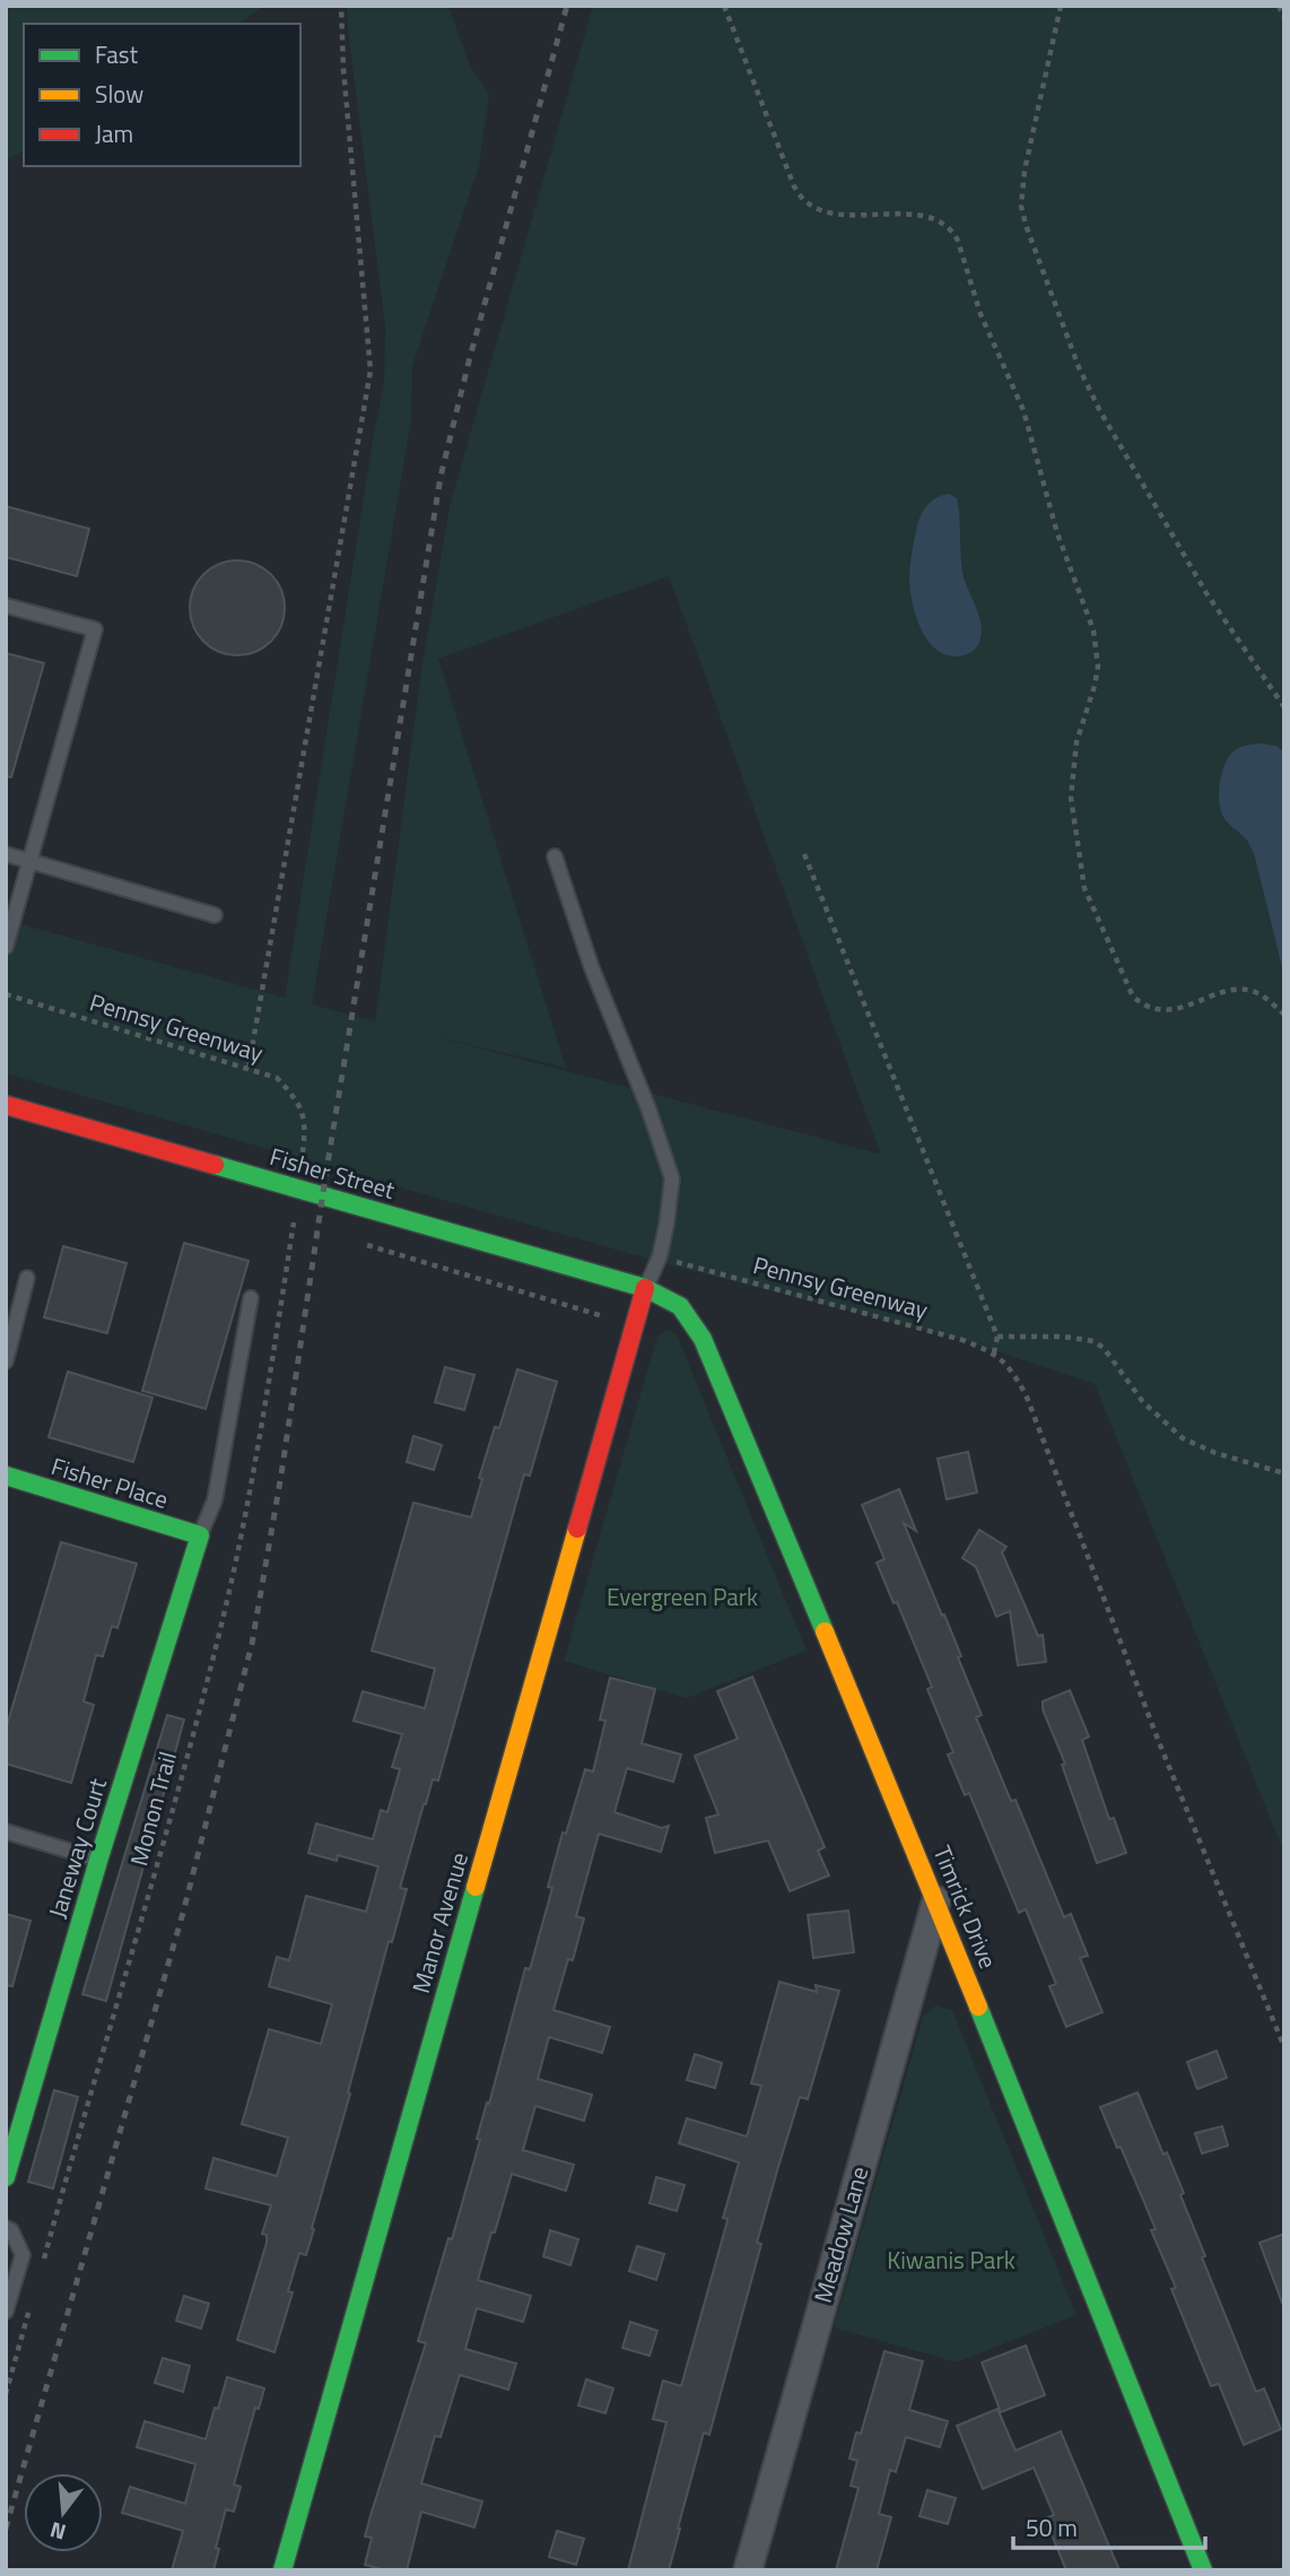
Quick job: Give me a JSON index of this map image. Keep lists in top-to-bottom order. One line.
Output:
{"streets":{"street":["Fisher Street","Fisher Place","Janeway Court","Timrick Drive","Manor Avenue","Meadow Lane"],"path":["Pennsy Greenway","Monon Trail"]},"crossings":[["Fisher Street","Timrick Drive"],["Fisher Street","Manor Avenue"],["Fisher Place","Janeway Court"],["Timrick Drive","Manor Avenue"],["Timrick Drive","Meadow Lane"]],"parks":["Evergreen Park","Kiwanis Park"],"legend":["Fast","Slow","Jam"],"scale_bar":"50 m","north":"bottom"}
